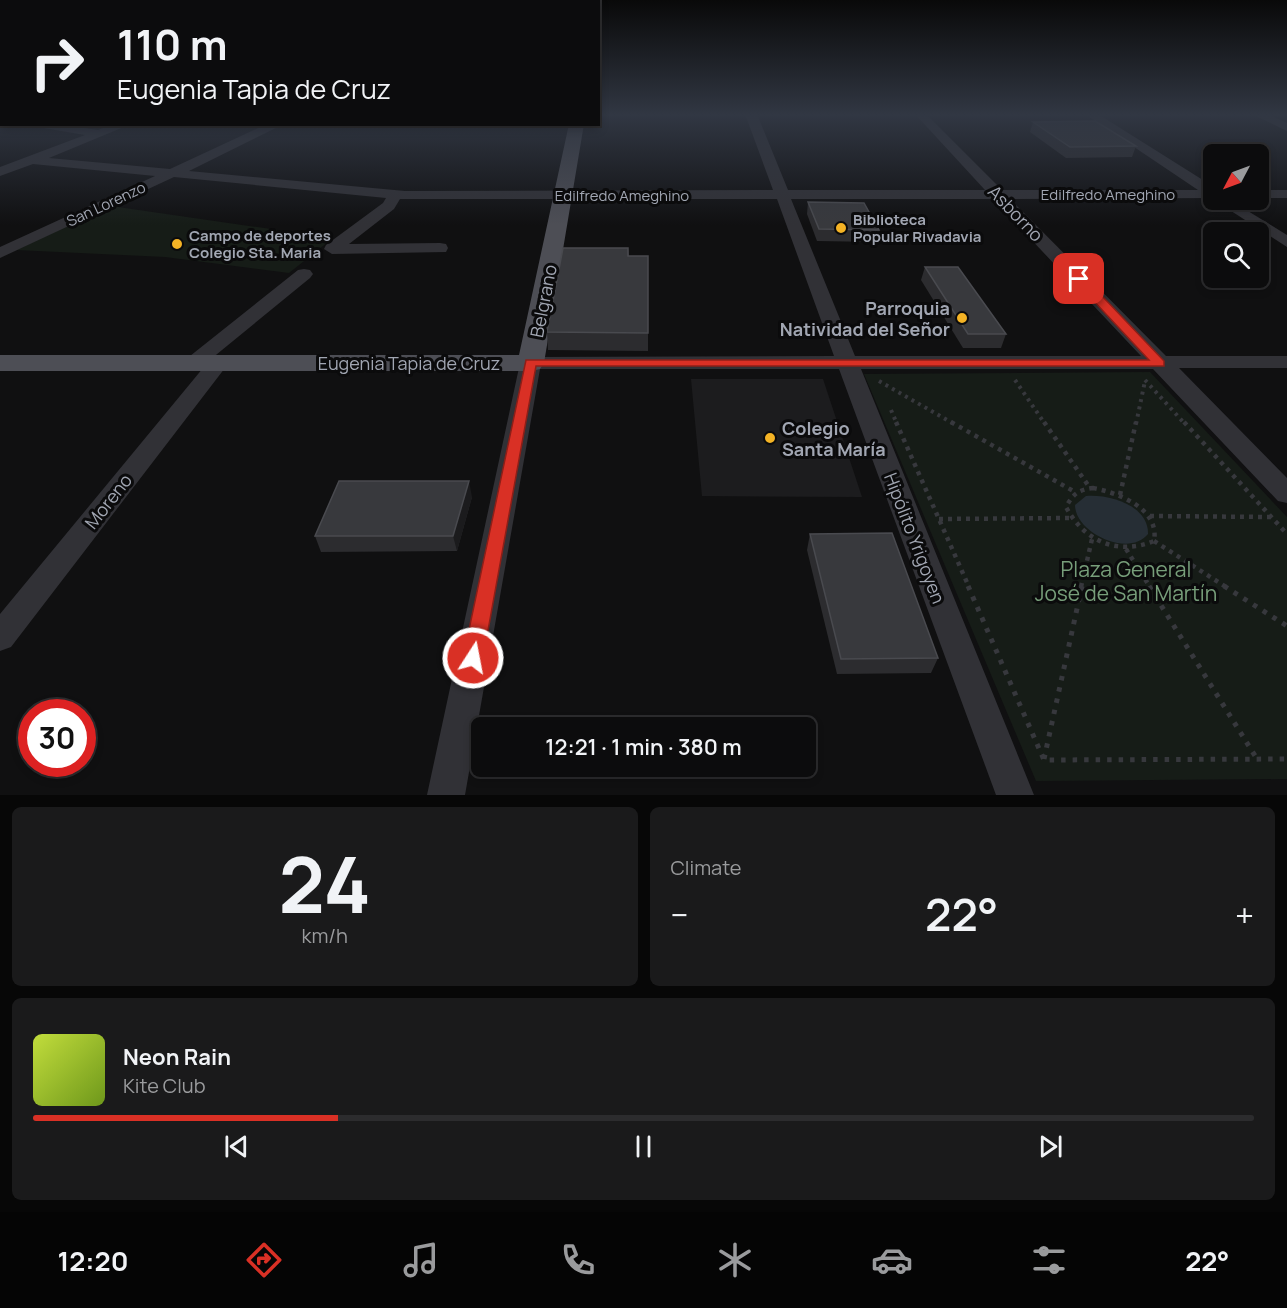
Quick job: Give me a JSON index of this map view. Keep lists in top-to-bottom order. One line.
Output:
{"streets":{"main road":["Belgrano","Eugenia Tapia de Cruz"],"street":["Edilfredo Ameghino","San Lorenzo","Asborno","Moreno","Hipólito Yrigoyen"]},"crossings":[["Edilfredo Ameghino","San Lorenzo"],["Edilfredo Ameghino","Asborno"],["Edilfredo Ameghino","Belgrano"],["Edilfredo Ameghino","Hipólito Yrigoyen"],["Asborno","Eugenia Tapia de Cruz"],["Belgrano","Eugenia Tapia de Cruz"],["Eugenia Tapia de Cruz","Moreno"],["Eugenia Tapia de Cruz","Hipólito Yrigoyen"]],"parks":["Plaza General José de San Martín"],"places":["Biblioteca Popular Rivadavia","Campo de deportes Colegio Sta. Maria","Parroquia Natividad del Señor","Colegio Santa María"],"north":"bottom left","page":{"turn":["110 m","Eugenia Tapia de Cruz"],"limit":"30","trip":"12:21 · 1 min · 380 m","tile":[["24","km/h"],"Climate"],"heat":["−","22°","+"],"song":["Neon Rain","Kite Club"],"tabs":["12:20","22°"]}}
